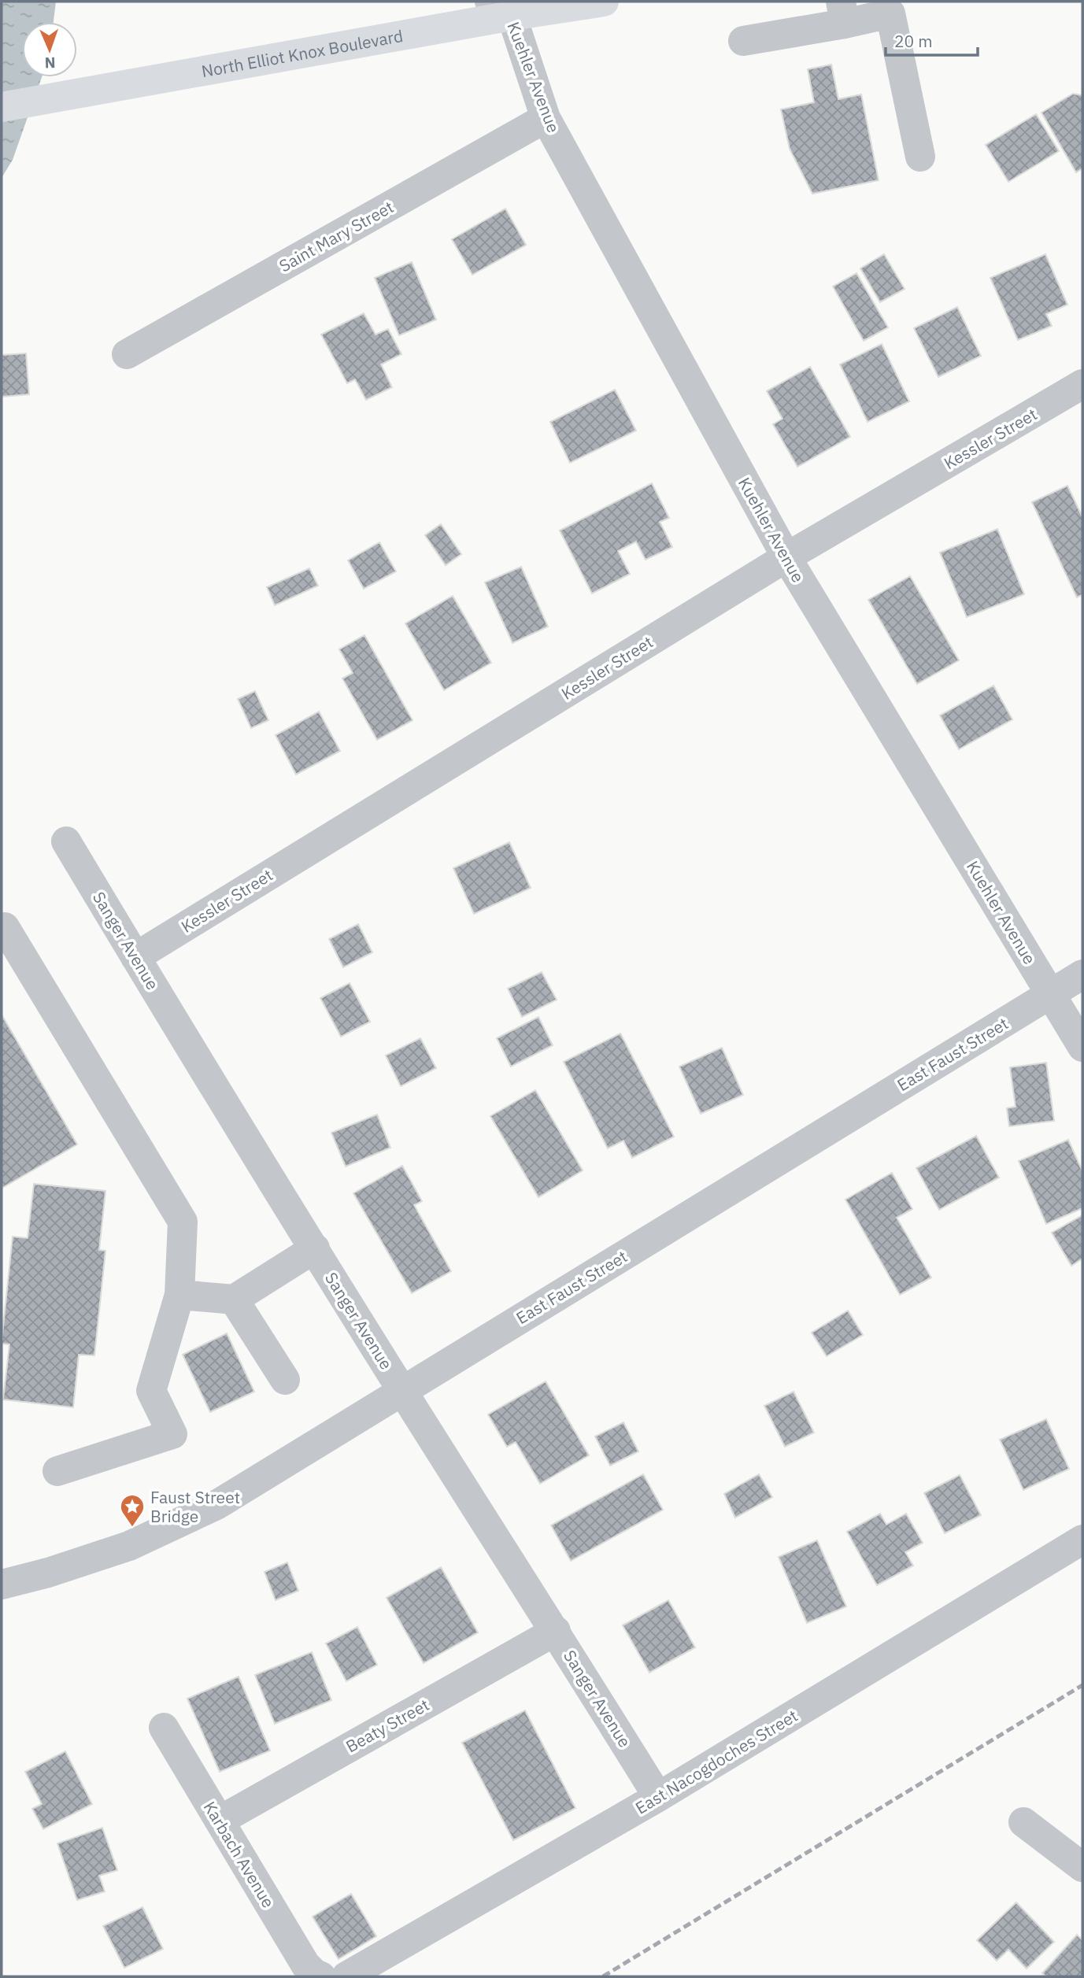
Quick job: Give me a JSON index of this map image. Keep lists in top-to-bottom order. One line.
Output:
{"streets":{"main road":["North Elliot Knox Boulevard"],"street":["Kuehler Avenue","Saint Mary Street","Kessler Street","Sanger Avenue","East Faust Street","Beaty Street","East Nacogdoches Street","Karbach Avenue"]},"crossings":[["North Elliot Knox Boulevard","Kuehler Avenue"],["Kuehler Avenue","Saint Mary Street"],["Kuehler Avenue","Kessler Street"],["Kuehler Avenue","East Faust Street"],["Kessler Street","Sanger Avenue"],["Sanger Avenue","East Faust Street"],["Sanger Avenue","Beaty Street"],["Sanger Avenue","East Nacogdoches Street"],["Beaty Street","Karbach Avenue"]],"places":{"place":["Faust Street Bridge"]},"scale_bar":"20 m","north":"bottom"}
